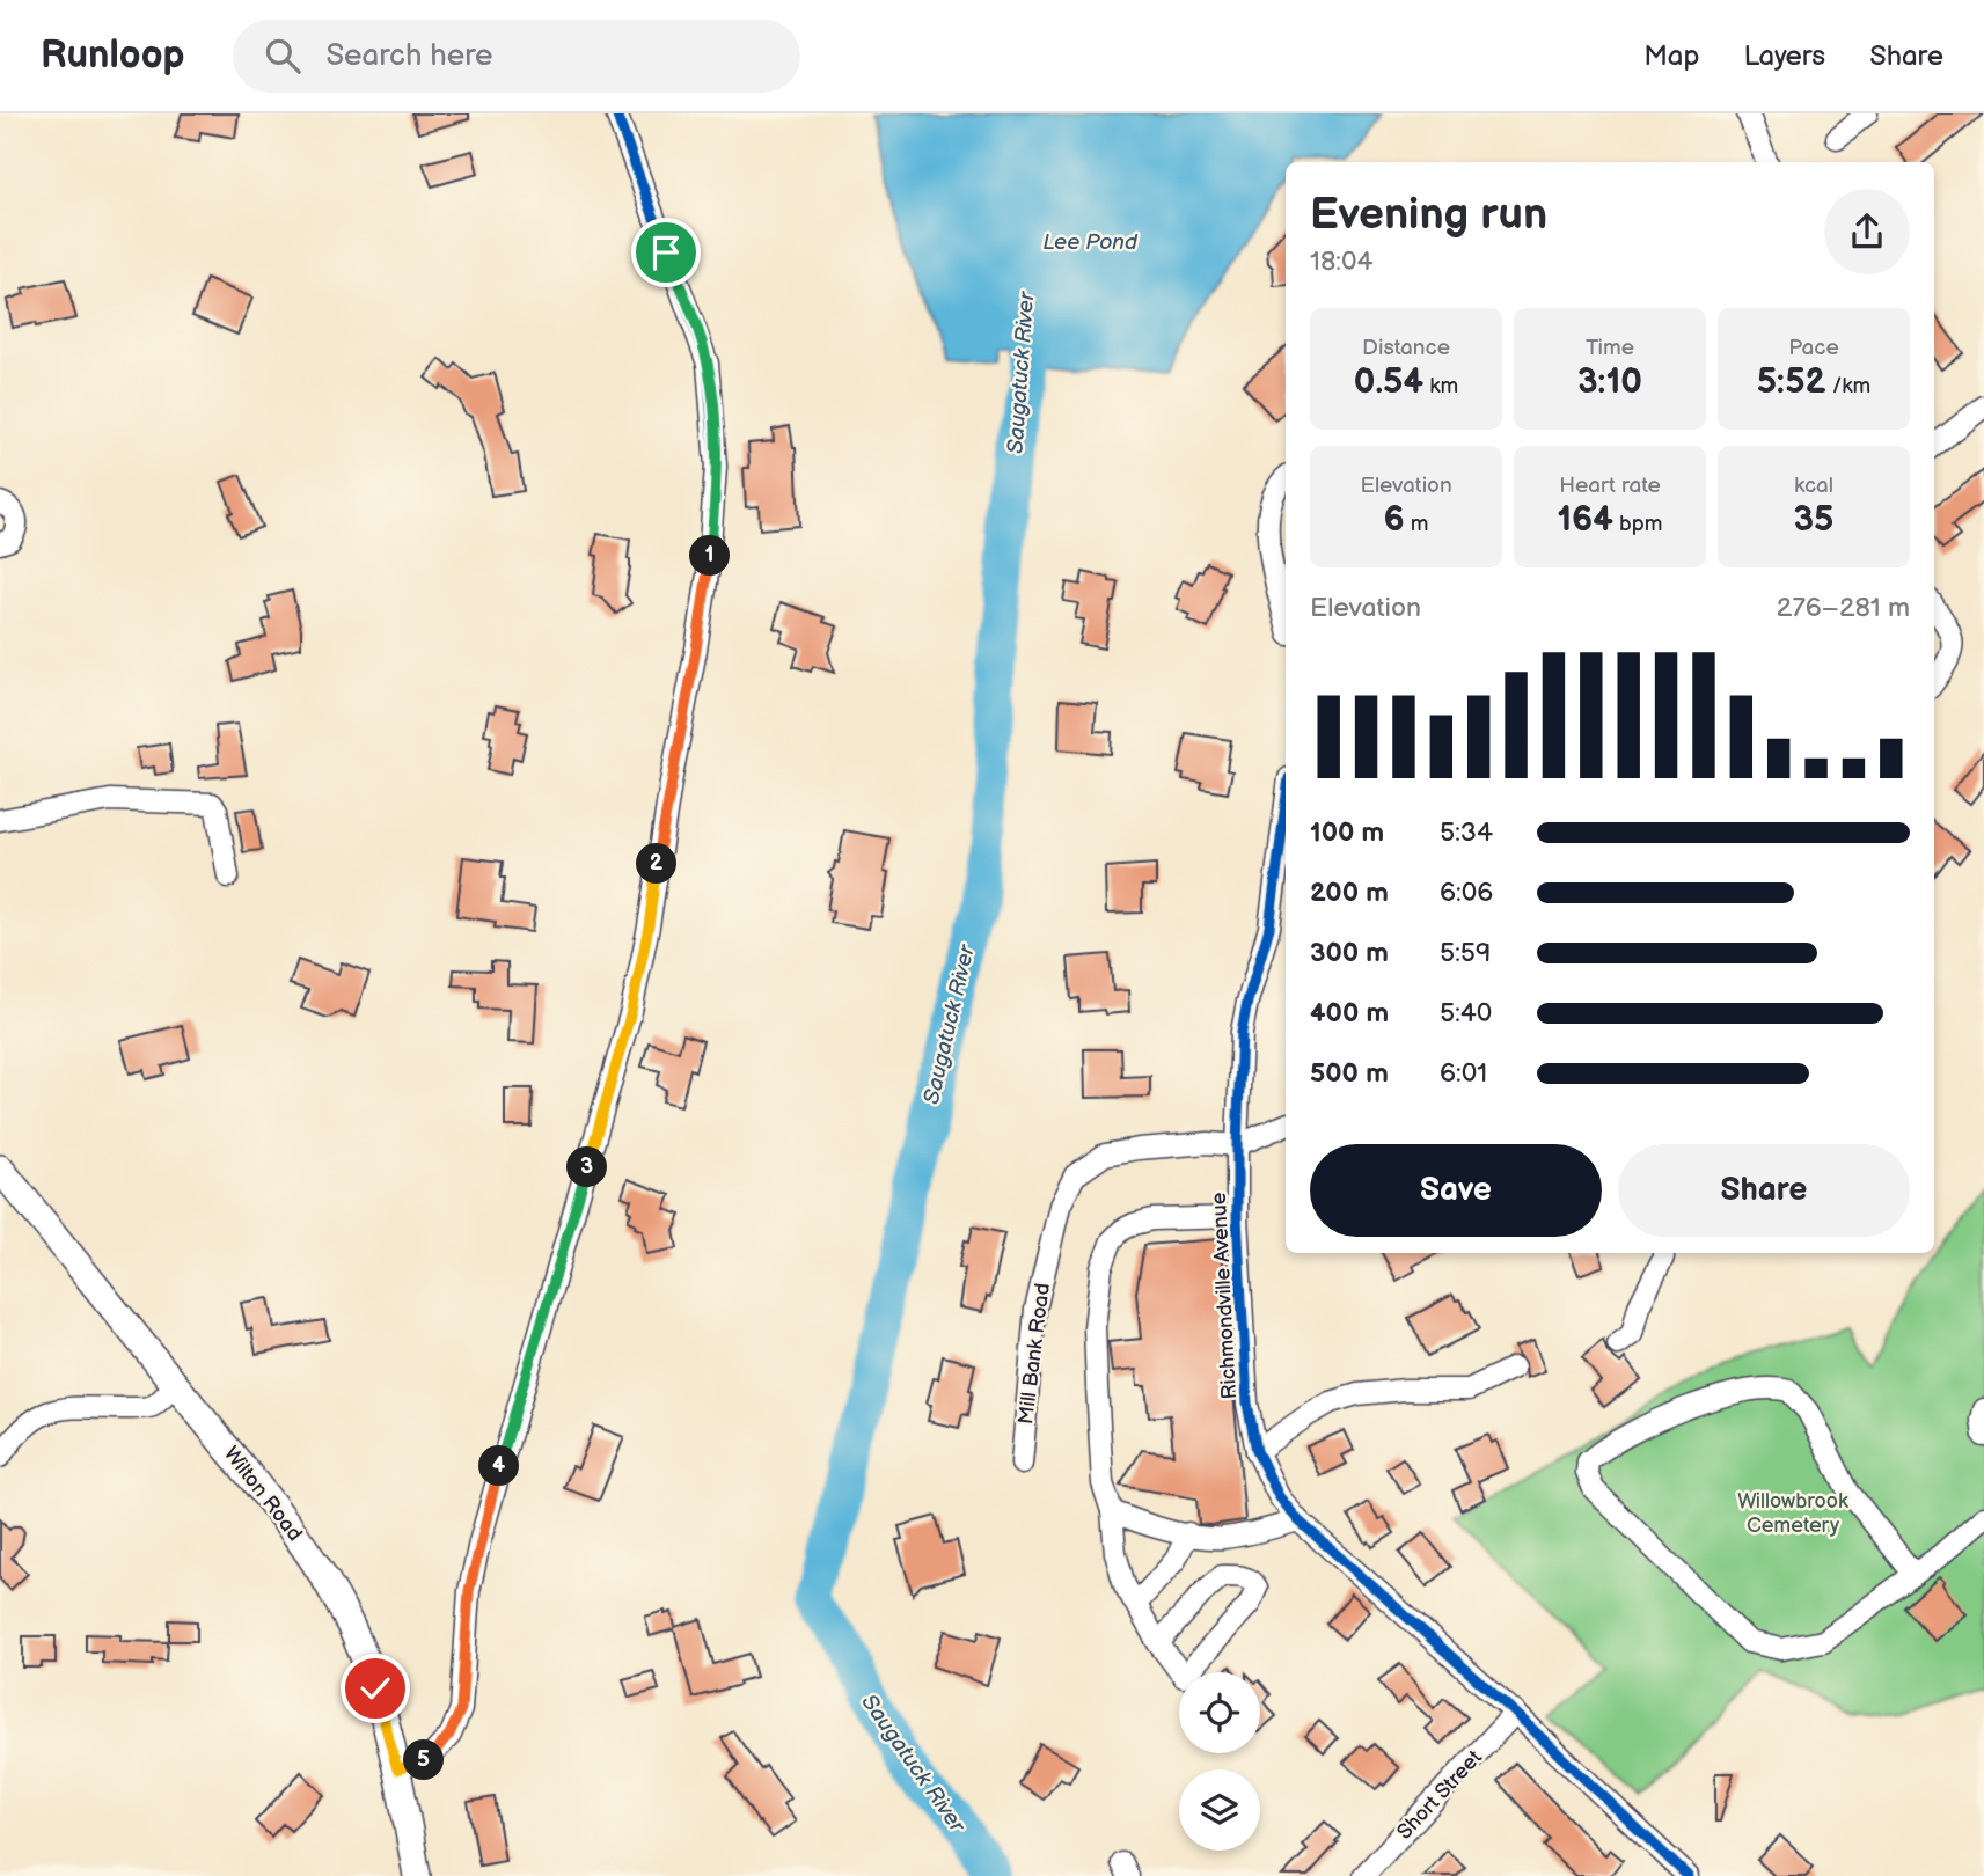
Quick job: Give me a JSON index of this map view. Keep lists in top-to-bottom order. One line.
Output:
{"streets":{"main road":["Wilton Road"],"street":["Richmondville Avenue","Mill Bank Road","Short Street"]},"crossings":[["Richmondville Avenue","Mill Bank Road"],["Richmondville Avenue","Short Street"]],"water":["Lee Pond","Saugatuck River"],"parks":["Willowbrook Cemetery"],"page":{"header":"Runloop","search":"Search here","nav":["Map","Layers","Share"],"heading":["Evening run","18:04"],"stats":[["Distance","0.54 km"],["Time","3:10"],["Pace","5:52 /km"],["Elevation","6 m"],["Heart rate","164 bpm"],["kcal","35"]],"pins":["1","2","3","4","5"],"chart":["Elevation","276–281 m"],"list":[{"name":"100 m","note":"5:34"},{"name":"200 m","note":"6:06"},{"name":"300 m","note":"5:59"},{"name":"400 m","note":"5:40"},{"name":"500 m","note":"6:01"}],"buttons":["Save","Share"]}}
